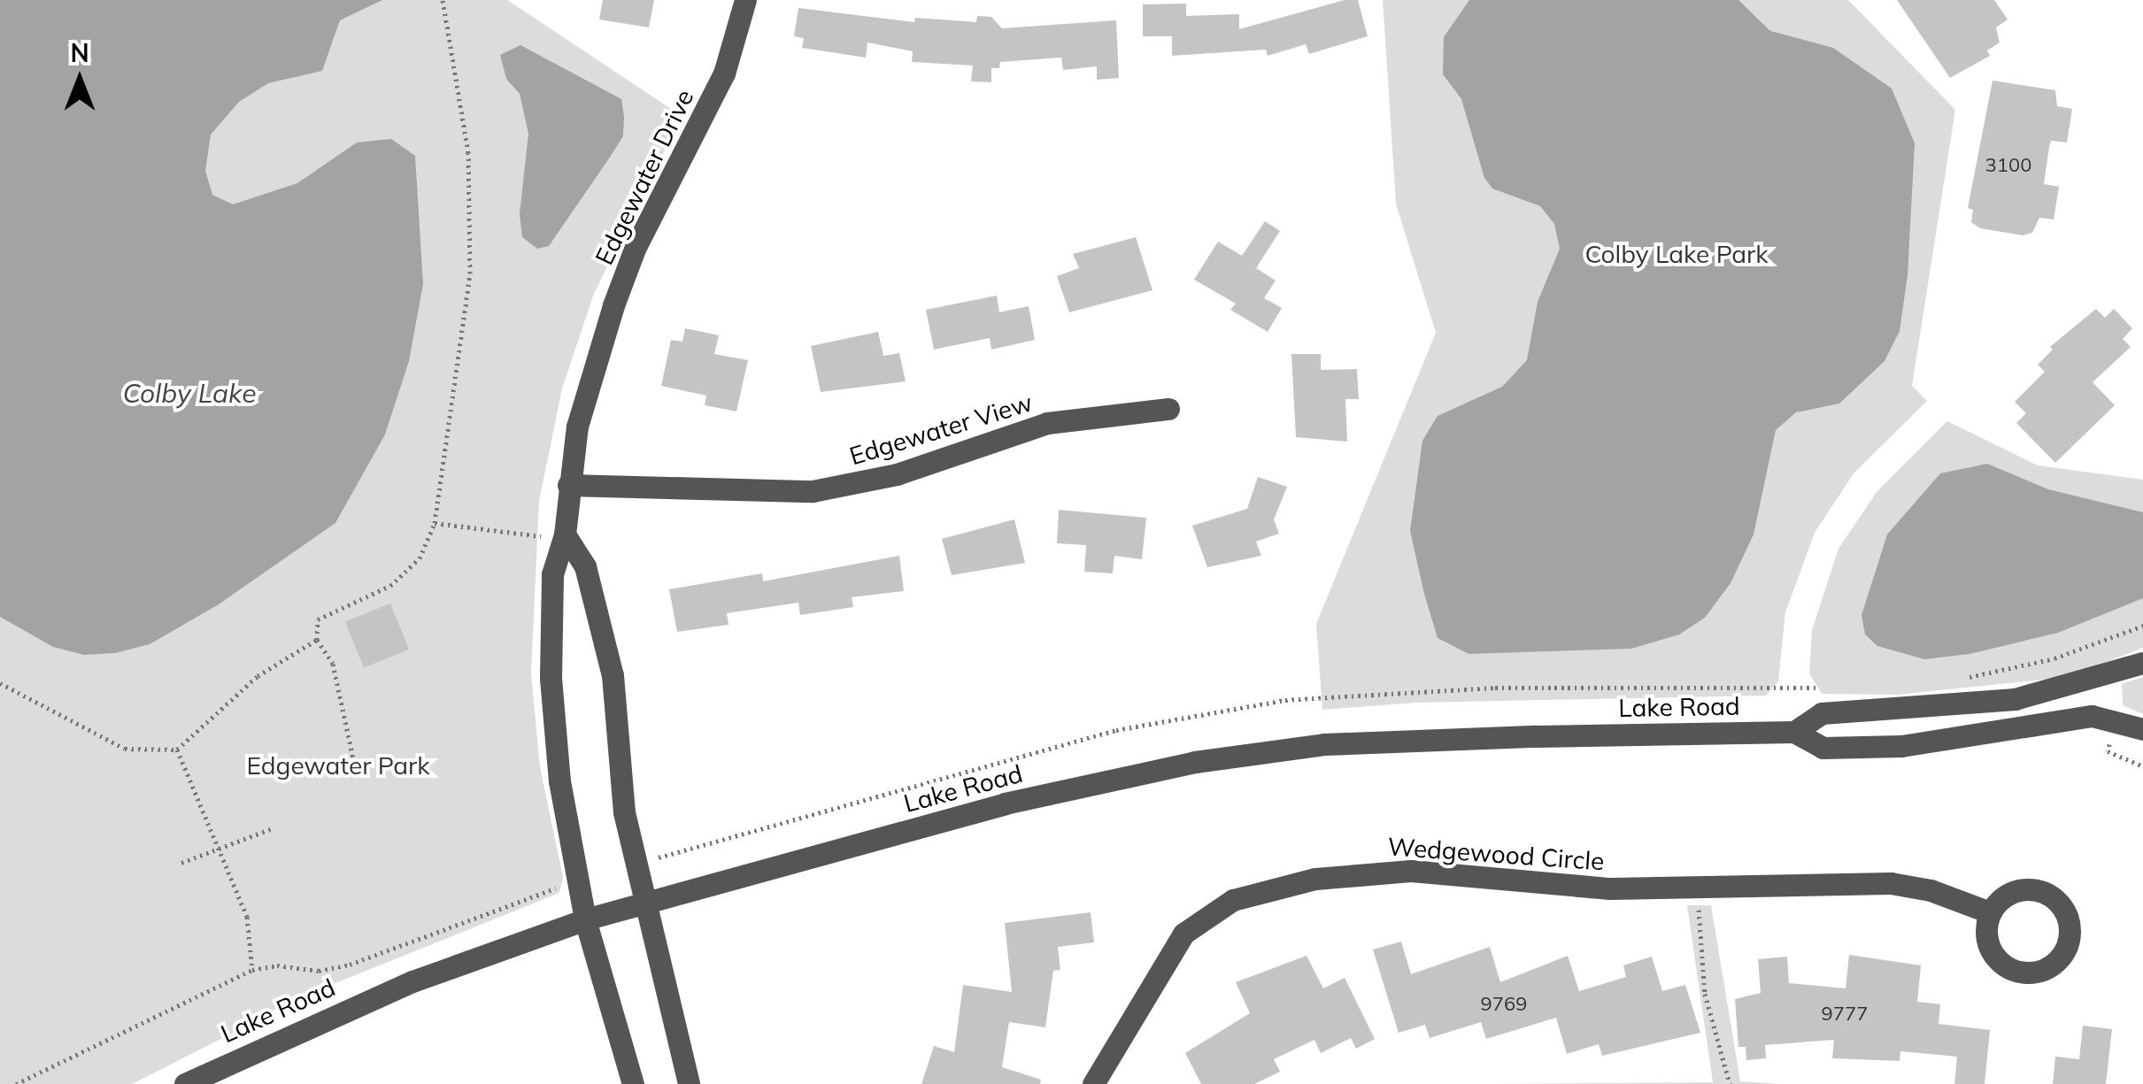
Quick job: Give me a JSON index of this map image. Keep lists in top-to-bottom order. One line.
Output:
{"streets":{"street":["Edgewater Drive","Edgewater View","Lake Road","Wedgewood Circle"]},"crossings":[["Edgewater Drive","Edgewater View"],["Edgewater Drive","Lake Road"]],"water":["Colby Lake"],"parks":["Colby Lake Park","Edgewater Park"],"house_numbers":["3100","9769","9777"],"north":"top"}
